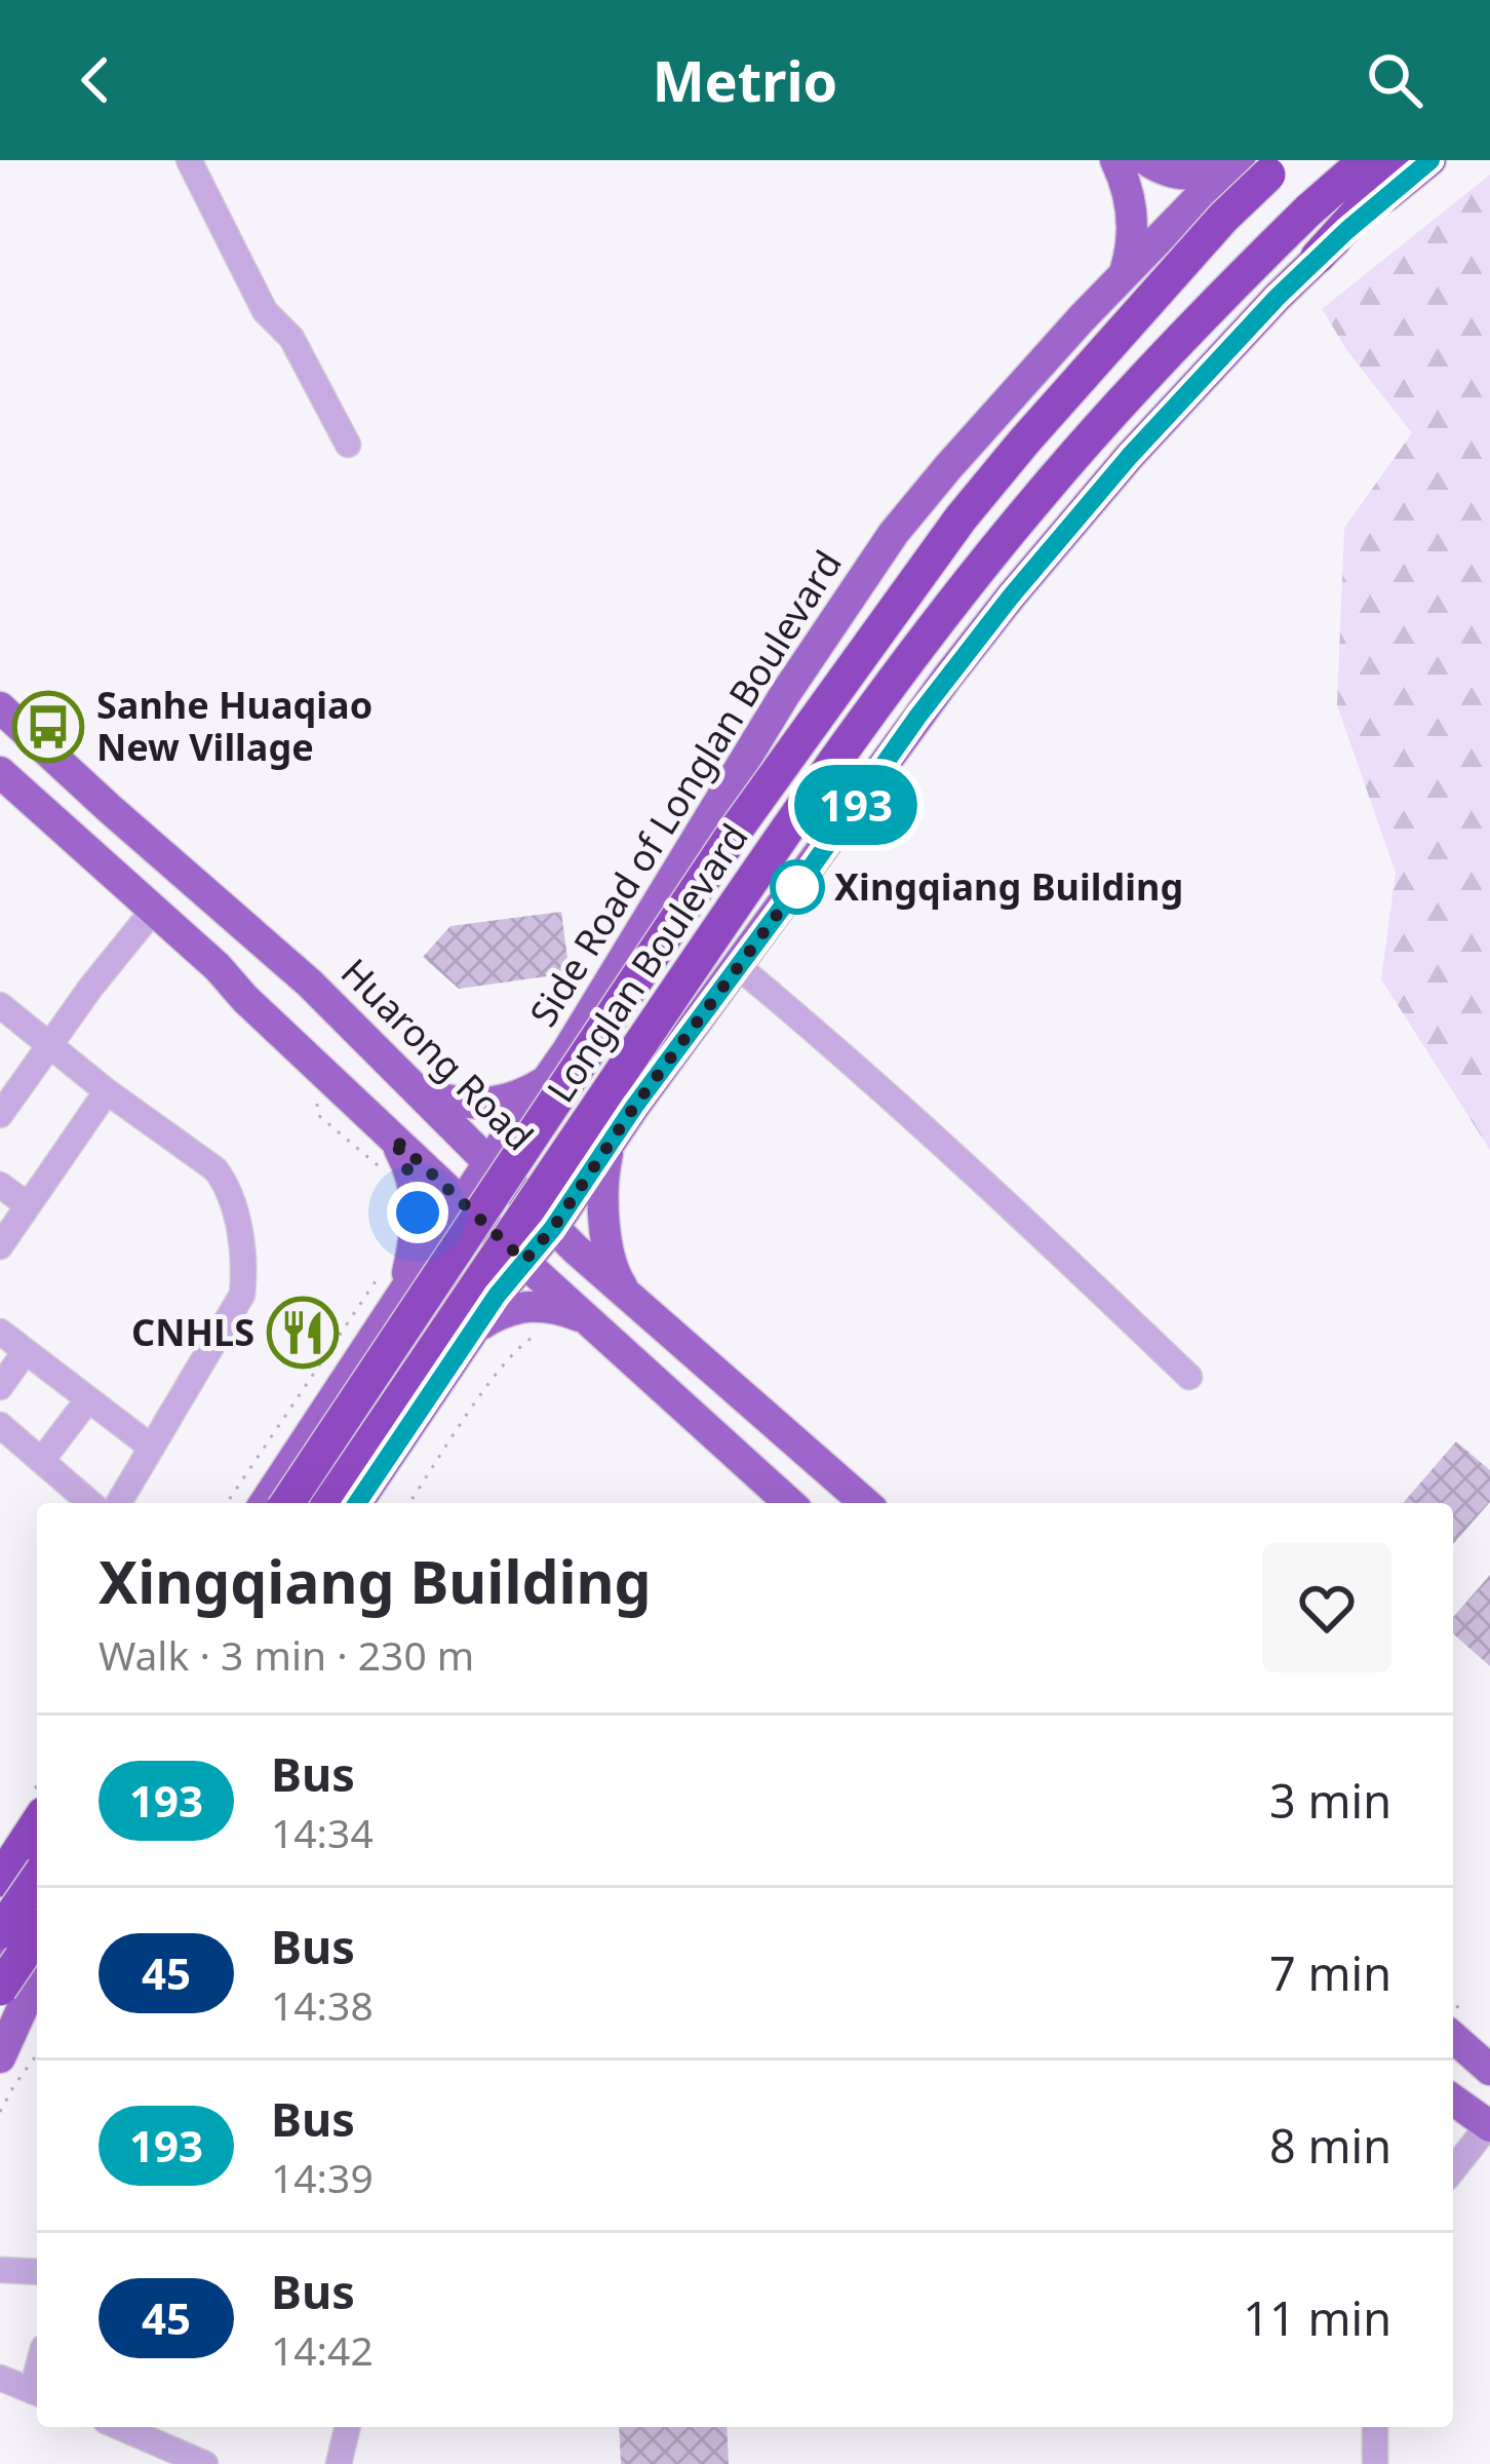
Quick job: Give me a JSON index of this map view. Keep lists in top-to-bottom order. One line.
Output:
{"streets":{"highway":["Longlan Boulevard"],"main road":["Side Road of Longlan Boulevard","Huarong Road"]},"crossings":[["Side Road of Longlan Boulevard","Longlan Boulevard"],["Side Road of Longlan Boulevard","Huarong Road"]],"places":{"bus stop":["Sanhe Huaqiao New Village"],"other":["Xingqiang Building"],"restaurant":["CNHLS"]},"lines":["bus line 193"],"page":{"header":"Metrio","on_map":"193","heading":["Xingqiang Building","Walk · 3 min · 230 m"],"list":[{"mark":"193","name":"Bus","note":"14:34","value":"3 min"},{"mark":"45","name":"Bus","note":"14:38","value":"7 min"},{"mark":"193","name":"Bus","note":"14:39","value":"8 min"},{"mark":"45","name":"Bus","note":"14:42","value":"11 min"}]}}
